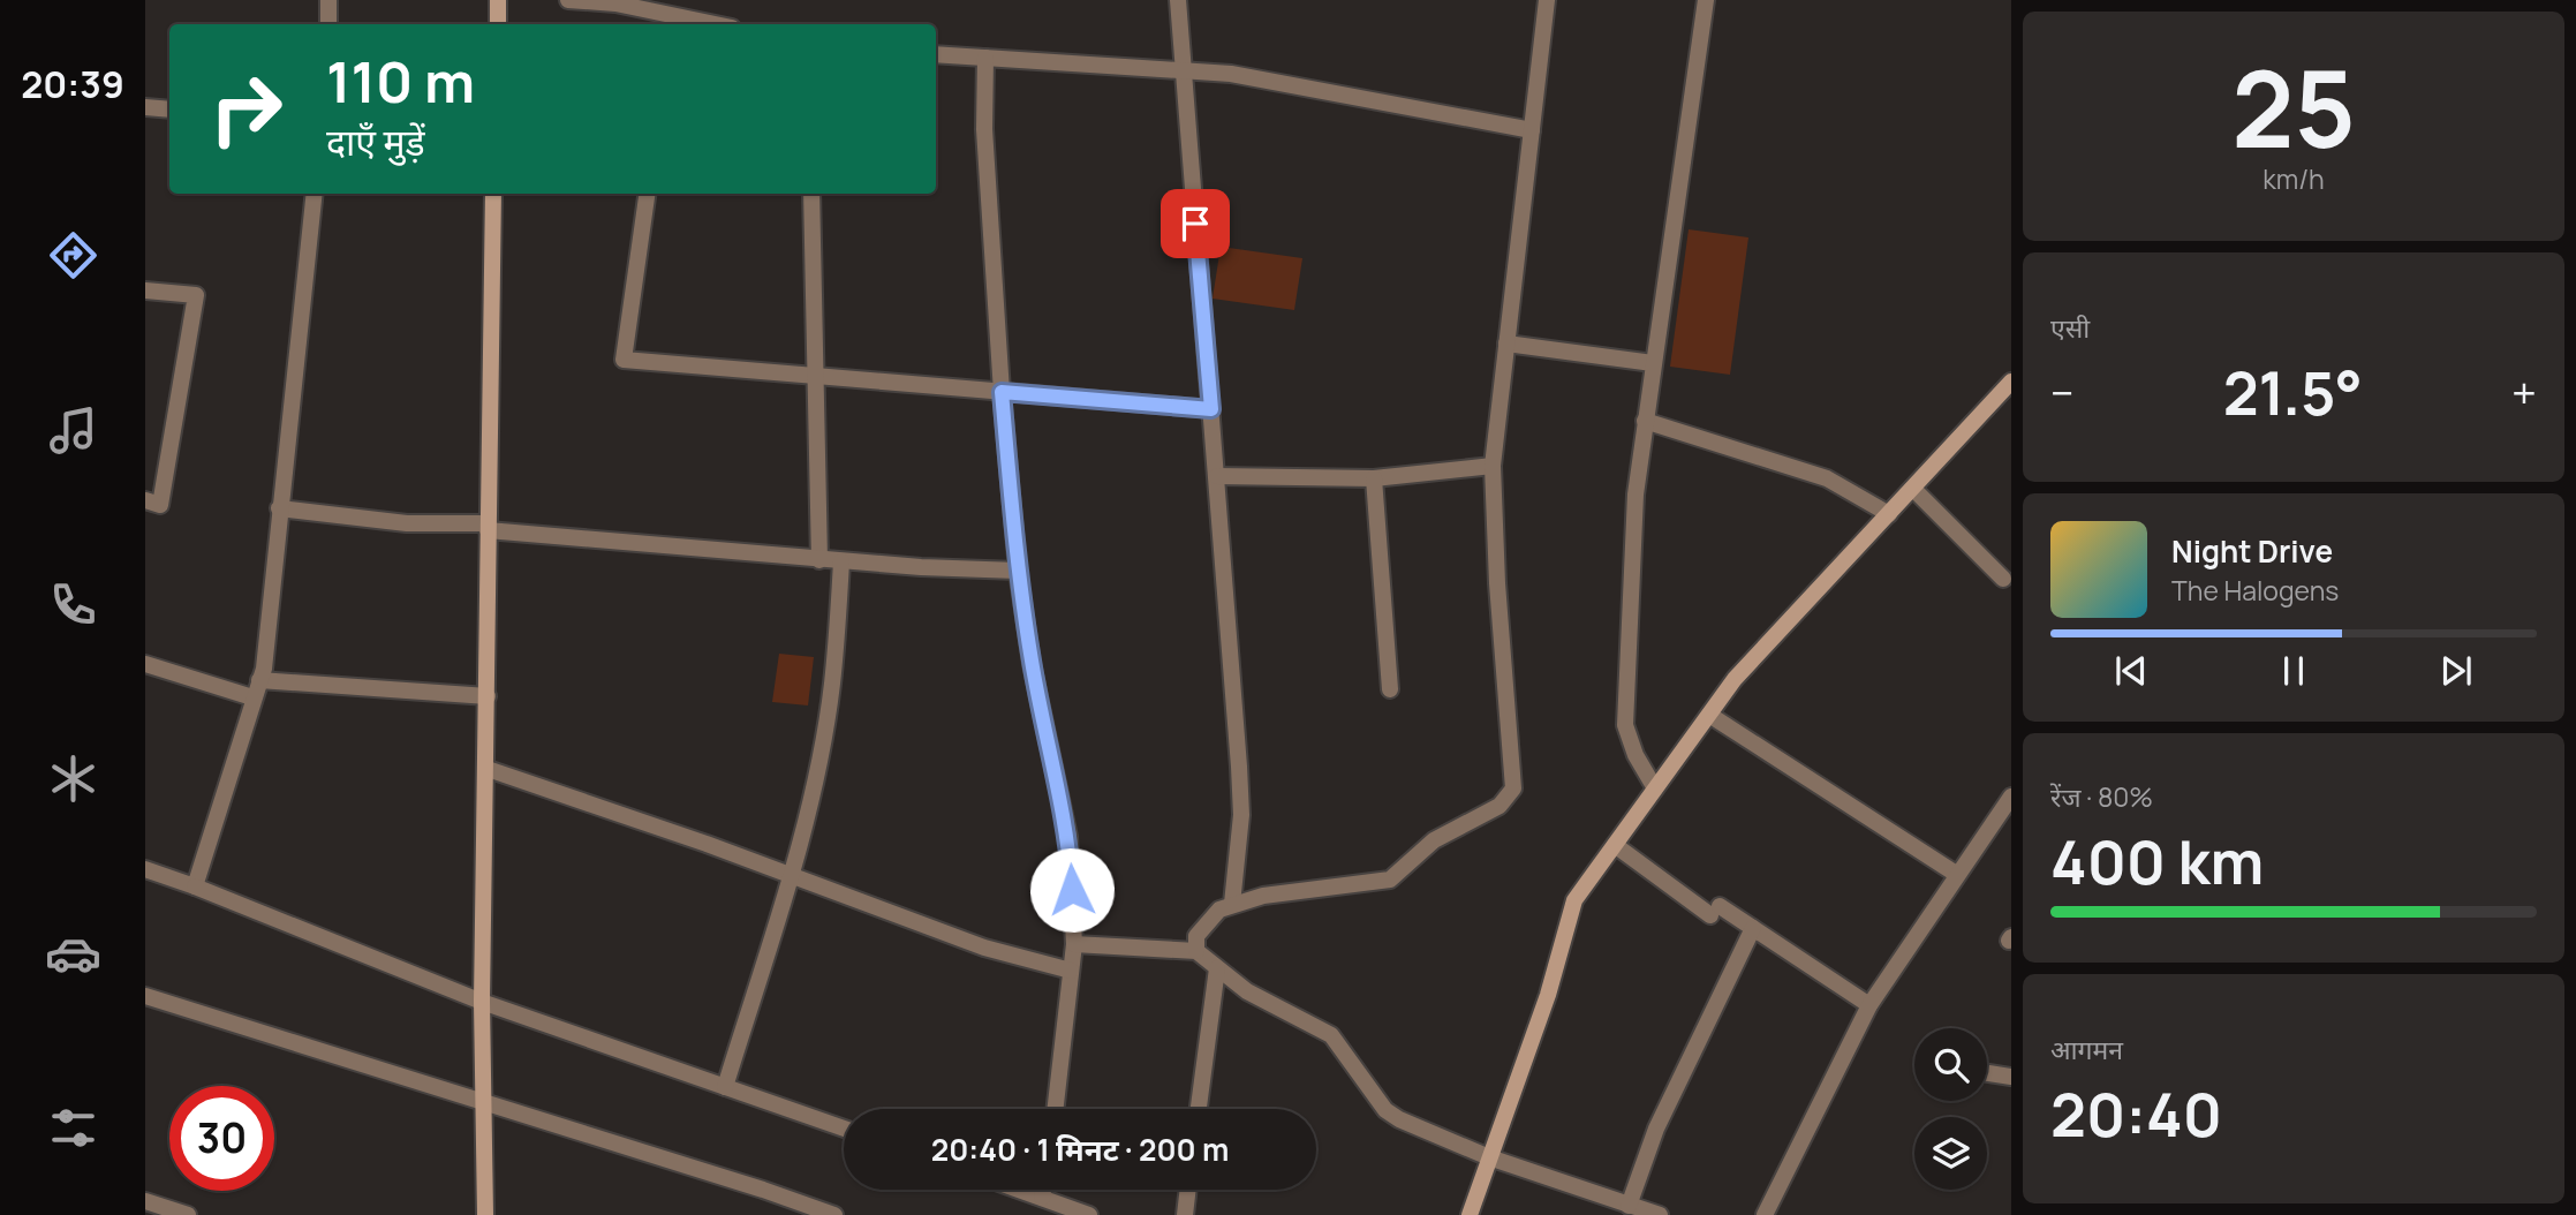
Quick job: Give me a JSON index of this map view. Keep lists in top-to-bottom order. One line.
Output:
{"page":{"tabs":"20:39","tile":[["25","km/h"],"एसी",["रेंज · 80%","400 km"],["आगमन","20:40"]],"turn":["110 m","दाएँ मुड़ें"],"heat":["−","21.5°","+"],"song":["Night Drive","The Halogens"],"limit":"30","trip":"20:40 · 1 मिनट · 200 m"}}
